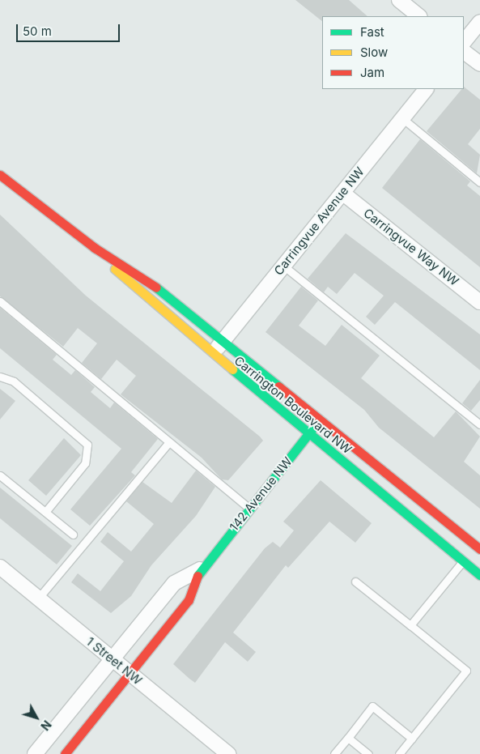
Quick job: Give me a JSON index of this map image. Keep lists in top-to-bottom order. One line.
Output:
{"streets":{"street":["Carringvue Avenue NW","Carringvue Way NW","Carrington Boulevard NW","142 Avenue NW","1 Street NW"]},"crossings":[["Carringvue Avenue NW","Carringvue Way NW"],["Carringvue Avenue NW","Carrington Boulevard NW"],["Carrington Boulevard NW","142 Avenue NW"],["142 Avenue NW","1 Street NW"]],"legend":["Fast","Slow","Jam"],"scale_bar":"50 m","north":"bottom right"}
